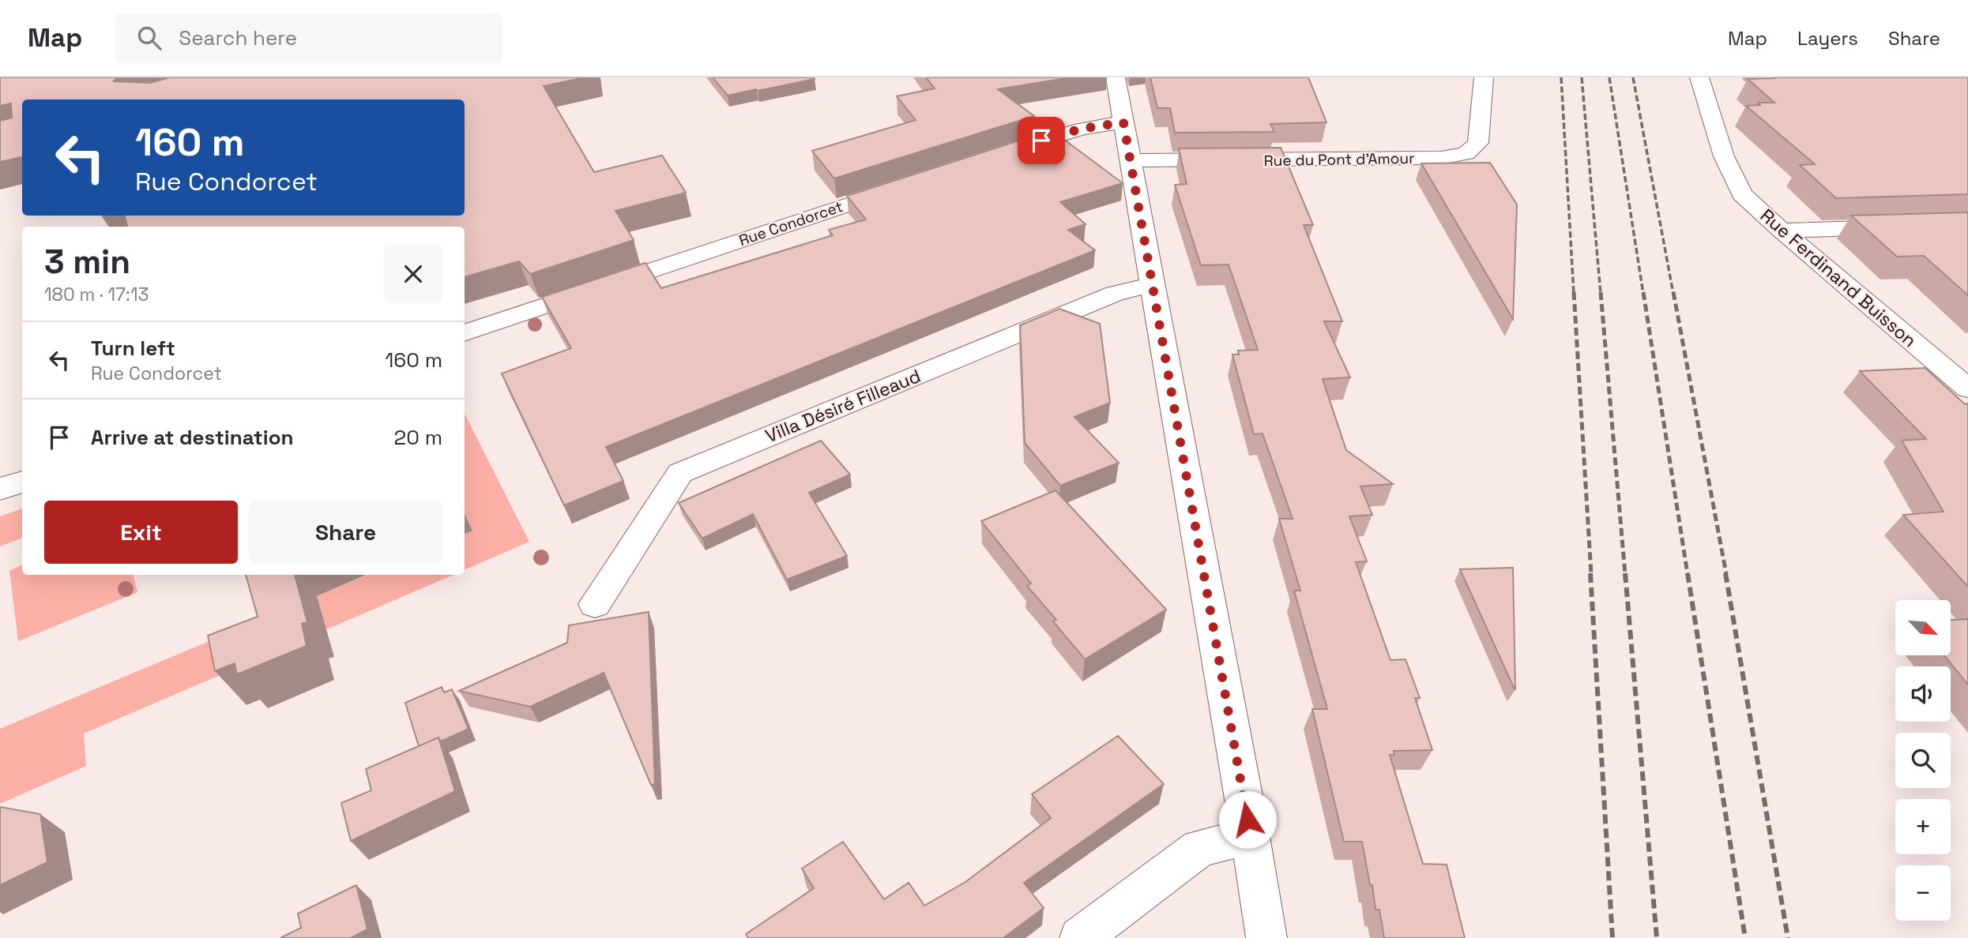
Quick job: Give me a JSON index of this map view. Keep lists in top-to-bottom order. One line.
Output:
{"streets":{"street":["Rue du Pont d'Amour","Rue Condorcet","Rue Ferdinand Buisson","Villa Désiré Filleaud"]},"north":"bottom right","page":{"header":"Map","search":"Search here","nav":["Map","Layers","Share"],"turn":["160 m","Rue Condorcet"],"heading":["3 min","180 m · 17:13"],"list":[{"name":"Turn left","note":"Rue Condorcet","value":"160 m"},{"name":"Arrive at destination","value":"20 m"}],"buttons":["Exit","Share"],"map_buttons":["+","−"]}}
